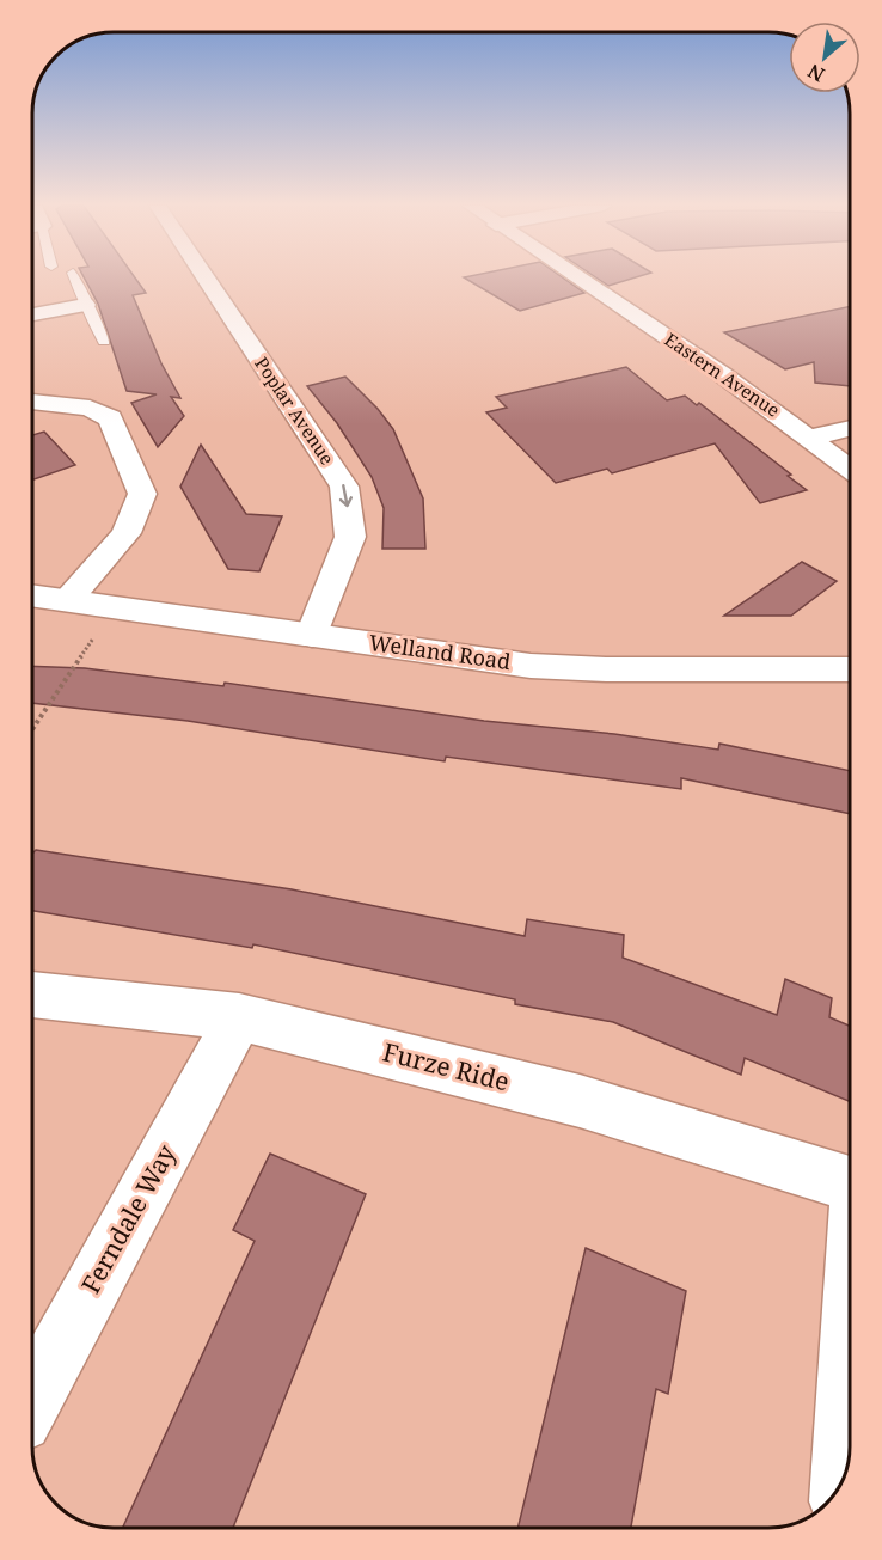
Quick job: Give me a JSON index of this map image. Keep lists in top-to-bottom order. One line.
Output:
{"streets":{"street":["Eastern Avenue","Poplar Avenue","Welland Road","Furze Ride","Ferndale Way"]},"crossings":[["Poplar Avenue","Welland Road"],["Furze Ride","Ferndale Way"]],"one_way":["Poplar Avenue"],"north":"bottom left"}
